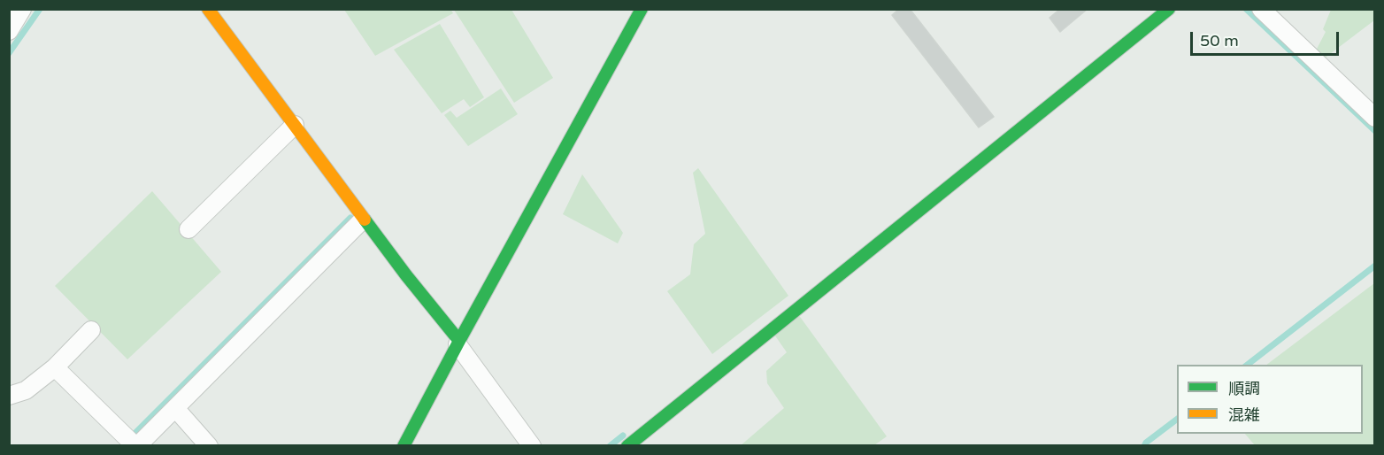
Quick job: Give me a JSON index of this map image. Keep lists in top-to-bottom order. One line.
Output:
{"legend":["順調","混雑"],"scale_bar":"50 m"}
